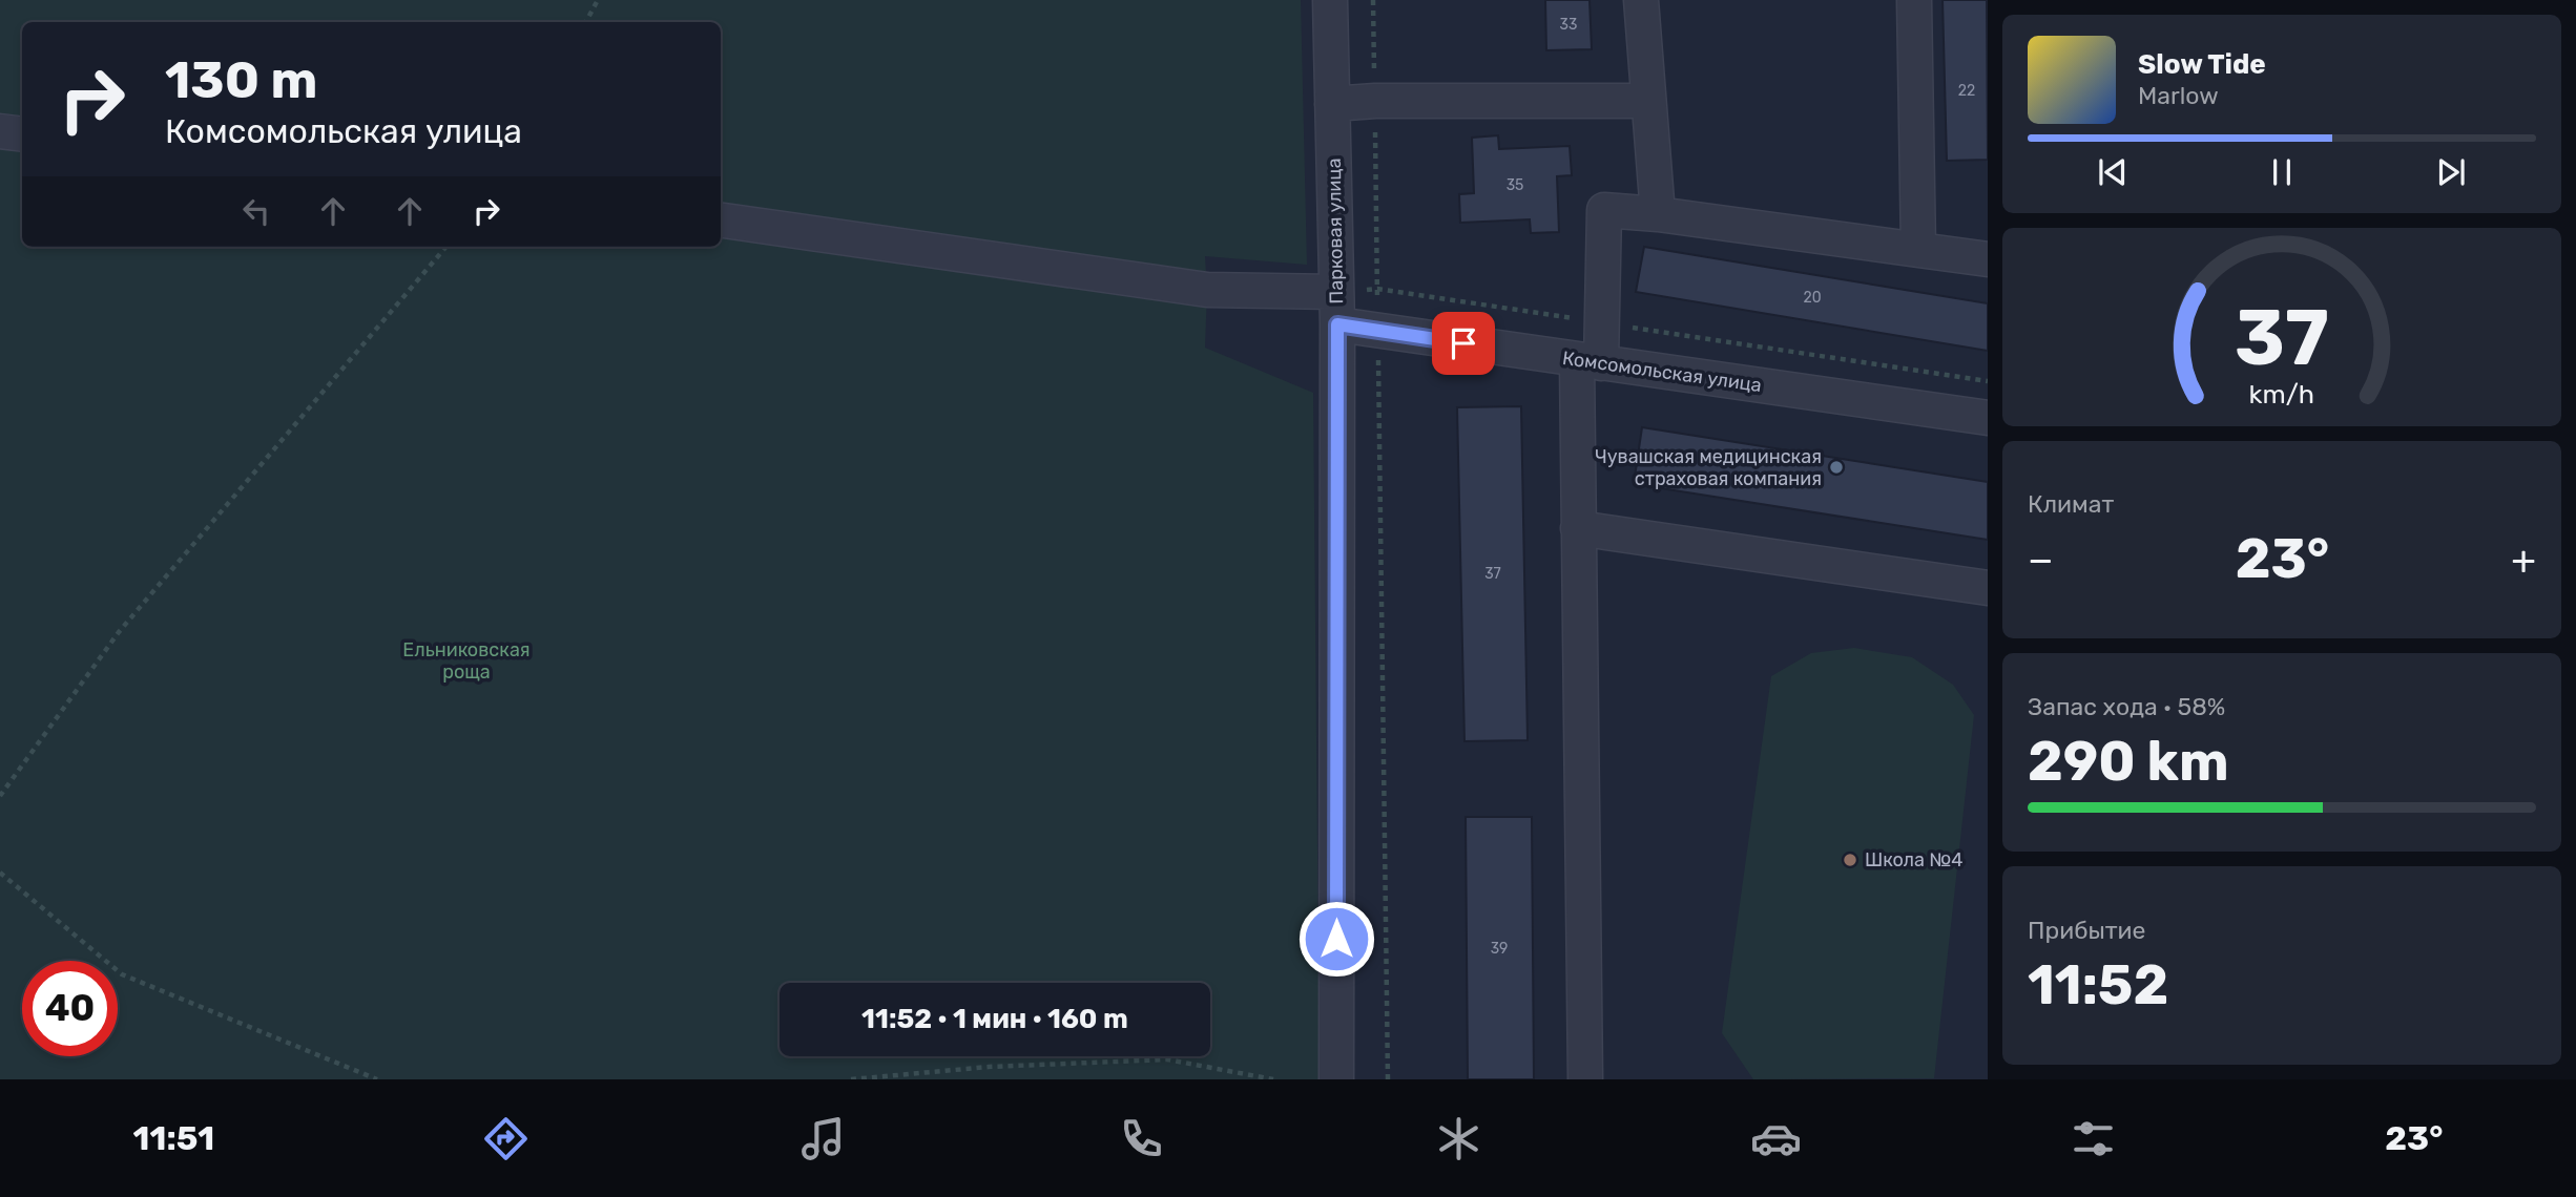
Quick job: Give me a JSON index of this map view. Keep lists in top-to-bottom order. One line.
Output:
{"streets":{"street":["Парковая улица","Комсомольская улица"]},"crossings":[["Парковая улица","Комсомольская улица"]],"parks":["Ельниковская роща"],"places":["Чувашская медицинская страховая компания","Школа №4"],"house_numbers":["33","22","35","20","37","39"],"page":{"turn":["130 m","Комсомольская улица"],"song":["Slow Tide","Marlow"],"tile":["Климат",["Запас хода · 58%","290 km"],["Прибытие","11:52"]],"heat":["−","23°","+"],"limit":"40","trip":"11:52 · 1 мин · 160 m","tabs":["11:51","23°"],"gauge":["37","km/h"]}}
